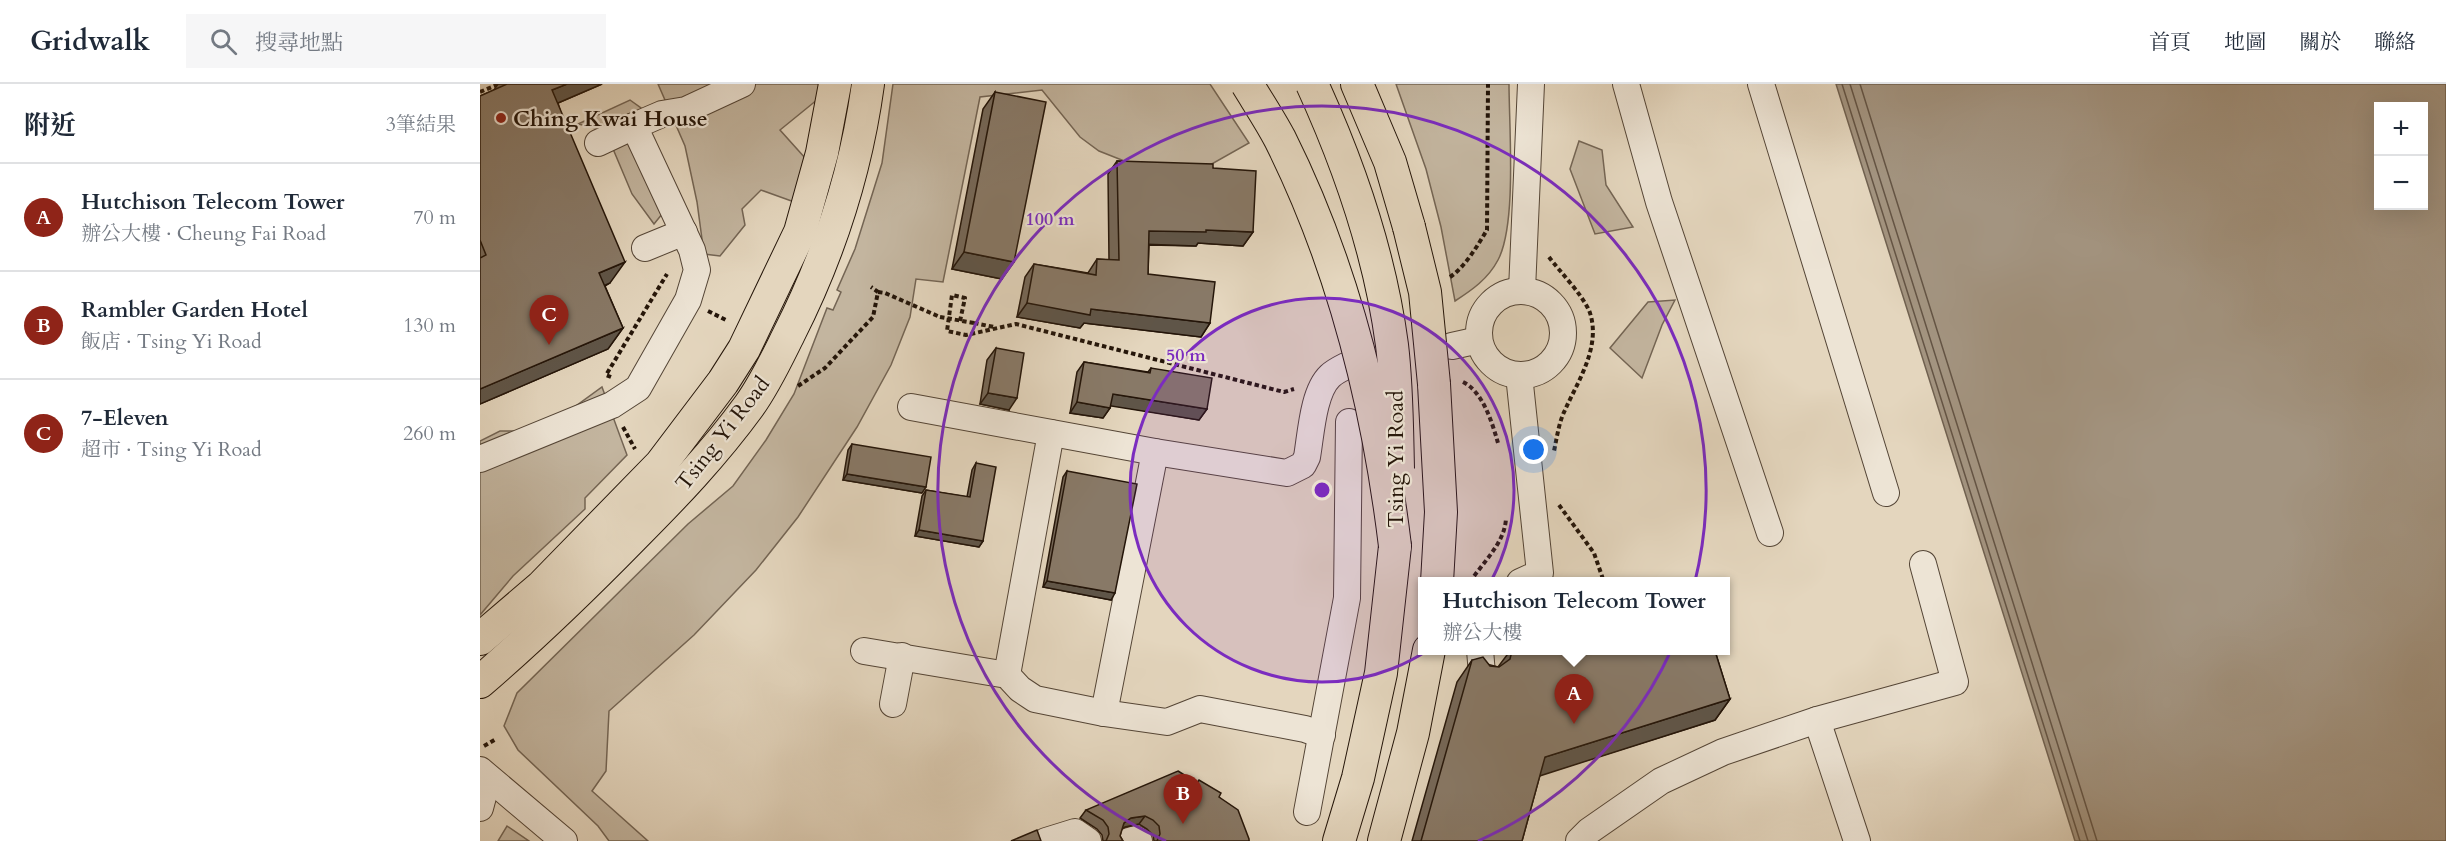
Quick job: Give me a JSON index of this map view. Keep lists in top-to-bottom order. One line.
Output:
{"streets":{"main road":["Tsing Yi Road"]},"places":["Ching Kwai House"],"page":{"header":"Gridwalk","search":"搜尋地點","nav":["首頁","地圖","關於","聯絡"],"heading":["附近","3筆結果"],"map_buttons":["+","−"],"list":[{"mark":"A","name":"Hutchison Telecom Tower","note":"辦公大樓 · Cheung Fai Road","value":"70 m"},{"mark":"B","name":"Rambler Garden Hotel","note":"飯店 · Tsing Yi Road","value":"130 m"},{"mark":"C","name":"7-Eleven","note":"超市 · Tsing Yi Road","value":"260 m"}],"pins":["C","A","B"],"popup":["Hutchison Telecom Tower","辦公大樓"]},"rings":["100 m","50 m"]}
